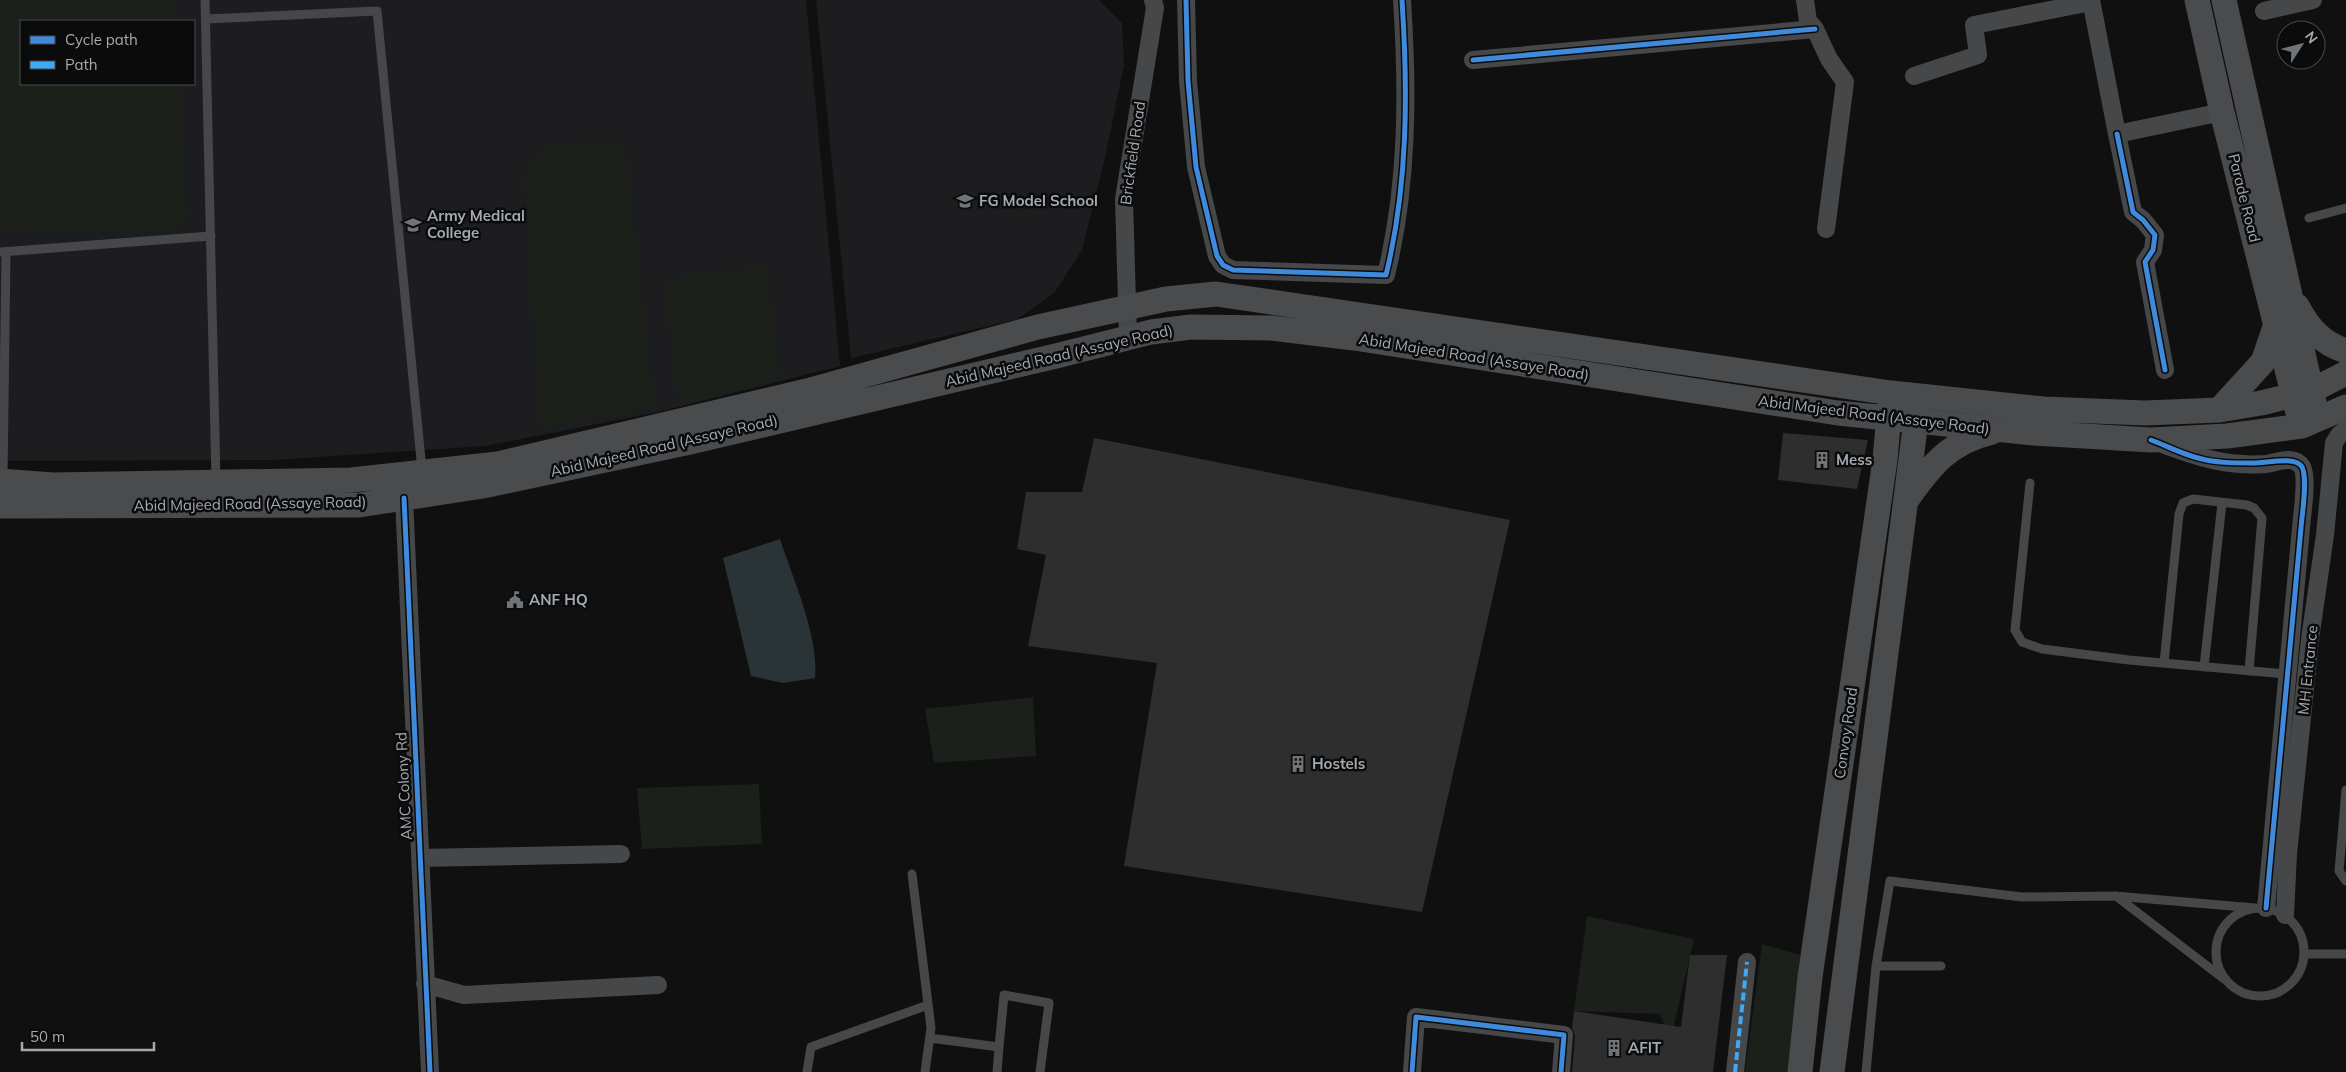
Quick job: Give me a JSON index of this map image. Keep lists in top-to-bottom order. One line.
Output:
{"streets":{"main road":["Parade Road","Abid Majeed Road (Assaye Road)","Convoy Road"],"street":["Brickfield Road","MH Entrance","AMC Colony Rd"]},"crossings":[["Brickfield Road","Abid Majeed Road (Assaye Road)"],["Parade Road","Abid Majeed Road (Assaye Road)"],["Abid Majeed Road (Assaye Road)","Convoy Road"],["Abid Majeed Road (Assaye Road)","AMC Colony Rd"]],"places":{"school or university":["FG Model School","Army Medical College"],"building":["Mess","Hostels","AFIT"],"public building":["ANF HQ"]},"legend":["Cycle path","Path"],"scale_bar":"50 m","north":"top right"}
